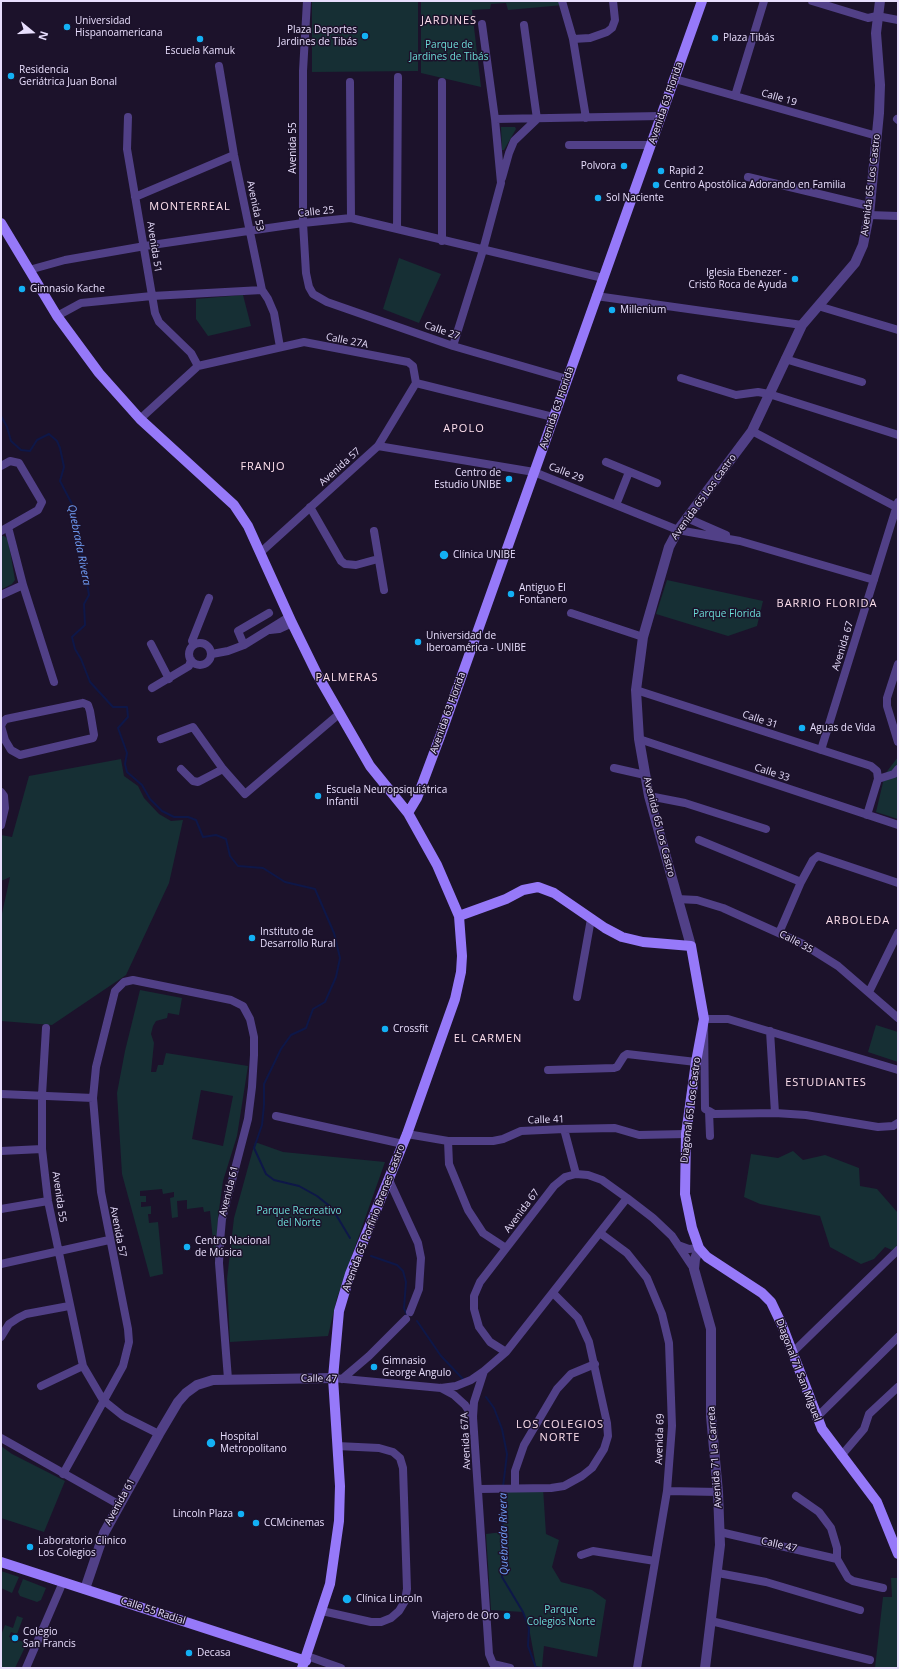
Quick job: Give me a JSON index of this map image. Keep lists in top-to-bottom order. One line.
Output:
{"streets":{"main road":["Avenida 63 Florida","Avenida 65 Los Castro","Diagonal 65 Los Castro","Avenida 65 Porfirio Brenes Castro","Diagonal 71 San Miguel","Calle 55 Radial"],"street":["Calle 19","Avenida 55","Avenida 53","Calle 25","Avenida 51","Calle 27","Calle 27A","Avenida 57","Calle 29","Avenida 67","Calle 31","Calle 33","Calle 35","Calle 41","Avenida 61","Calle 47","Avenida 69","Avenida 67A","Avenida 71 La Carreta"]},"crossings":[["Calle 19","Avenida 63 Florida"],["Calle 19","Avenida 65 Los Castro"],["Avenida 63 Florida","Calle 25"],["Avenida 63 Florida","Calle 27"],["Avenida 63 Florida","Calle 29"],["Avenida 63 Florida","Avenida 65 Porfirio Brenes Castro"],["Avenida 55","Calle 25"],["Avenida 55","Calle 27"],["Avenida 55","Avenida 57"],["Avenida 65 Los Castro","Calle 29"],["Avenida 65 Los Castro","Calle 31"],["Avenida 65 Los Castro","Calle 33"],["Avenida 65 Los Castro","Calle 35"],["Avenida 65 Los Castro","Diagonal 65 Los Castro"],["Avenida 53","Calle 25"],["Avenida 53","Calle 27A"],["Calle 25","Avenida 51"],["Calle 25","Avenida 65 Porfirio Brenes Castro"],["Avenida 51","Calle 27A"],["Calle 27A","Avenida 57"],["Calle 27A","Avenida 65 Porfirio Brenes Castro"],["Avenida 57","Calle 29"],["Avenida 57","Avenida 61"],["Avenida 57","Avenida 65 Porfirio Brenes Castro"],["Calle 29","Avenida 67"],["Avenida 67","Calle 31"],["Diagonal 65 Los Castro","Calle 41"],["Diagonal 65 Los Castro","Diagonal 71 San Miguel"],["Calle 41","Avenida 65 Porfirio Brenes Castro"],["Avenida 61","Calle 47"],["Avenida 61","Calle 55 Radial"],["Avenida 65 Porfirio Brenes Castro","Calle 47"],["Avenida 65 Porfirio Brenes Castro","Calle 55 Radial"],["Calle 47","Avenida 67A"],["Calle 47","Avenida 71 La Carreta"]],"districts":["JARDINES","MONTERREAL","APOLO","FRANJO","BARRIO FLORIDA","PALMERAS","ARBOLEDA","EL CARMEN","ESTUDIANTES","LOS COLEGIOS NORTE"],"water":["Quebrada Rivera"],"parks":["Parque de Jardines de Tibás","Parque Florida","Parque Recreativo del Norte","Parque Colegios Norte"],"places":["Universidad Hispanoamericana","Plaza Deportes Jardines de Tibás","Plaza Tibás","Escuela Kamuk","Residencia Geriátrica Juan Bonal","Polvora","Rapid 2","Centro Apostólica Adorando en Familia","Sol Naciente","Iglesia Ebenezer - Cristo Roca de Ayuda","Gimnasio Kache","Millenium","Centro de Estudio UNIBE","Clínica UNIBE","Antiguo El Fontanero","Universidad de Iberoamérica - UNIBE","Aguas de Vida","Escuela Neuropsiquiátrica Infantil","Instituto de Desarrollo Rural","Crossfit","Centro Nacional de Música","Gimnasio George Angulo","Hospital Metropolitano","Lincoln Plaza","CCMcinemas","Laboratorio Clinico Los Colegios","Clínica Lincoln","Viajero de Oro","Colegio San Francis","Decasa"],"north":"right"}
